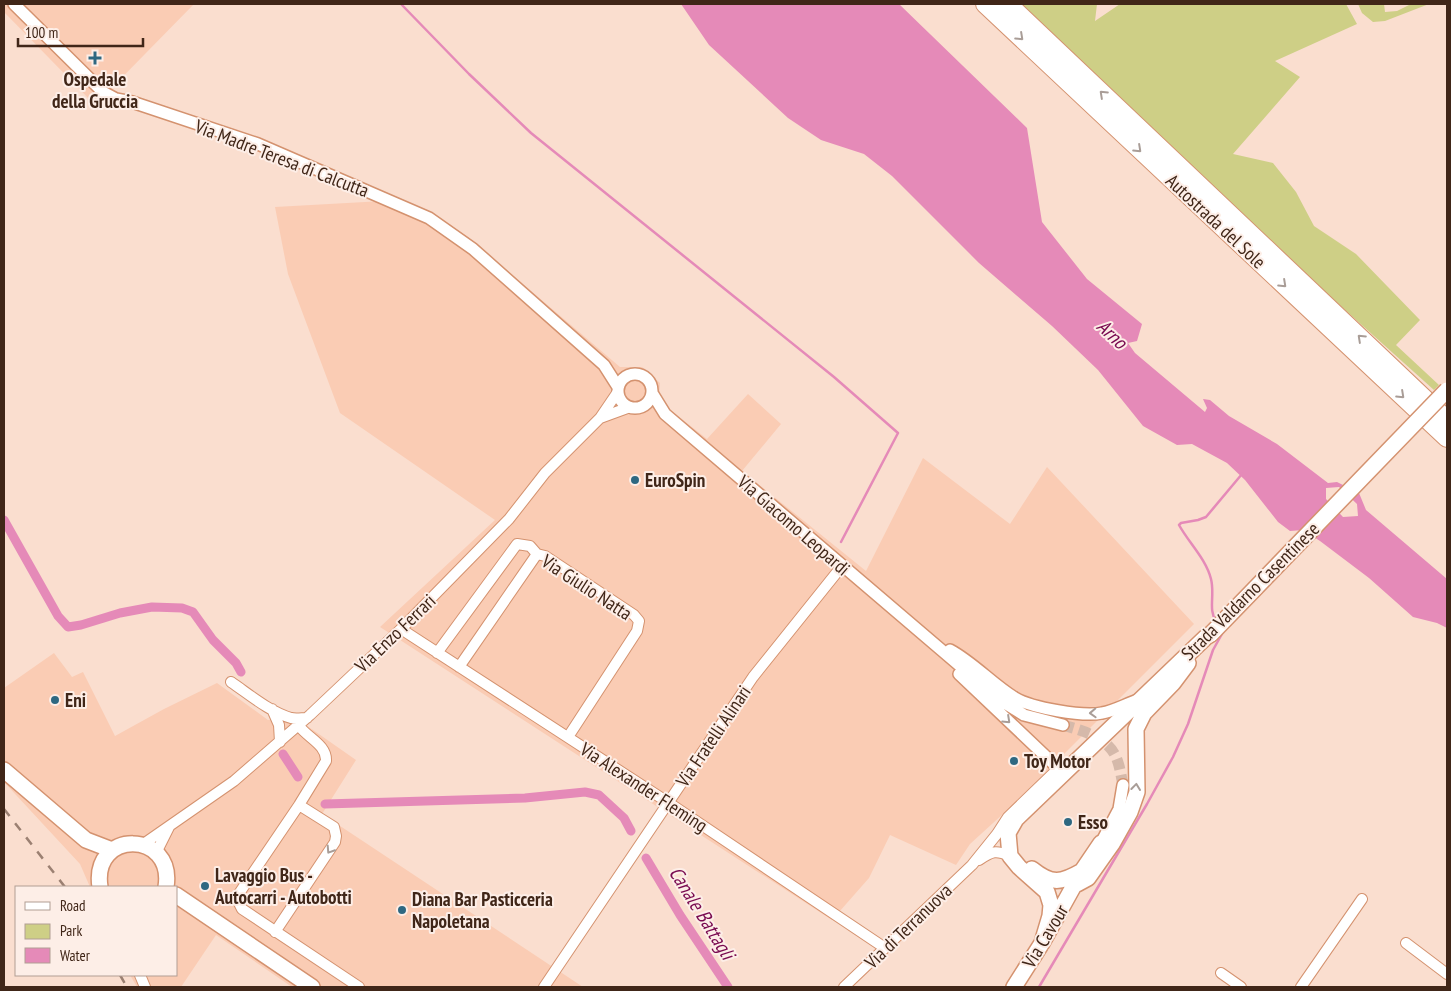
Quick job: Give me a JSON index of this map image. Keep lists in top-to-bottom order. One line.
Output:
{"streets":{"highway":["Autostrada del Sole"],"main road":["Strada Valdarno Casentinese","Via Cavour"],"street":["Via Madre Teresa di Calcutta","Via Giacomo Leopardi","Via Giulio Natta","Via Enzo Ferrari","Via Fratelli Alinari","Via Alexander Fleming","Via di Terranuova"]},"crossings":[["Via Madre Teresa di Calcutta","Via Giacomo Leopardi"],["Via Giacomo Leopardi","Strada Valdarno Casentinese"],["Via Giacomo Leopardi","Via Enzo Ferrari"],["Via Giacomo Leopardi","Via Fratelli Alinari"],["Via Giacomo Leopardi","Via di Terranuova"],["Via Giulio Natta","Via Alexander Fleming"],["Strada Valdarno Casentinese","Via di Terranuova"],["Strada Valdarno Casentinese","Via Cavour"],["Via Enzo Ferrari","Via Alexander Fleming"],["Via Fratelli Alinari","Via Alexander Fleming"],["Via Alexander Fleming","Via di Terranuova"]],"one_way":["Via Cavour"],"water":["Arno","Canale Battagli"],"places":{"health":["Ospedale della Gruccia"],"other":["EuroSpin","Eni","Toy Motor","Esso","Lavaggio Bus - Autocarri - Autobotti","Diana Bar Pasticceria Napoletana"]},"legend":["Road","Park","Water"],"scale_bar":"100 m"}
